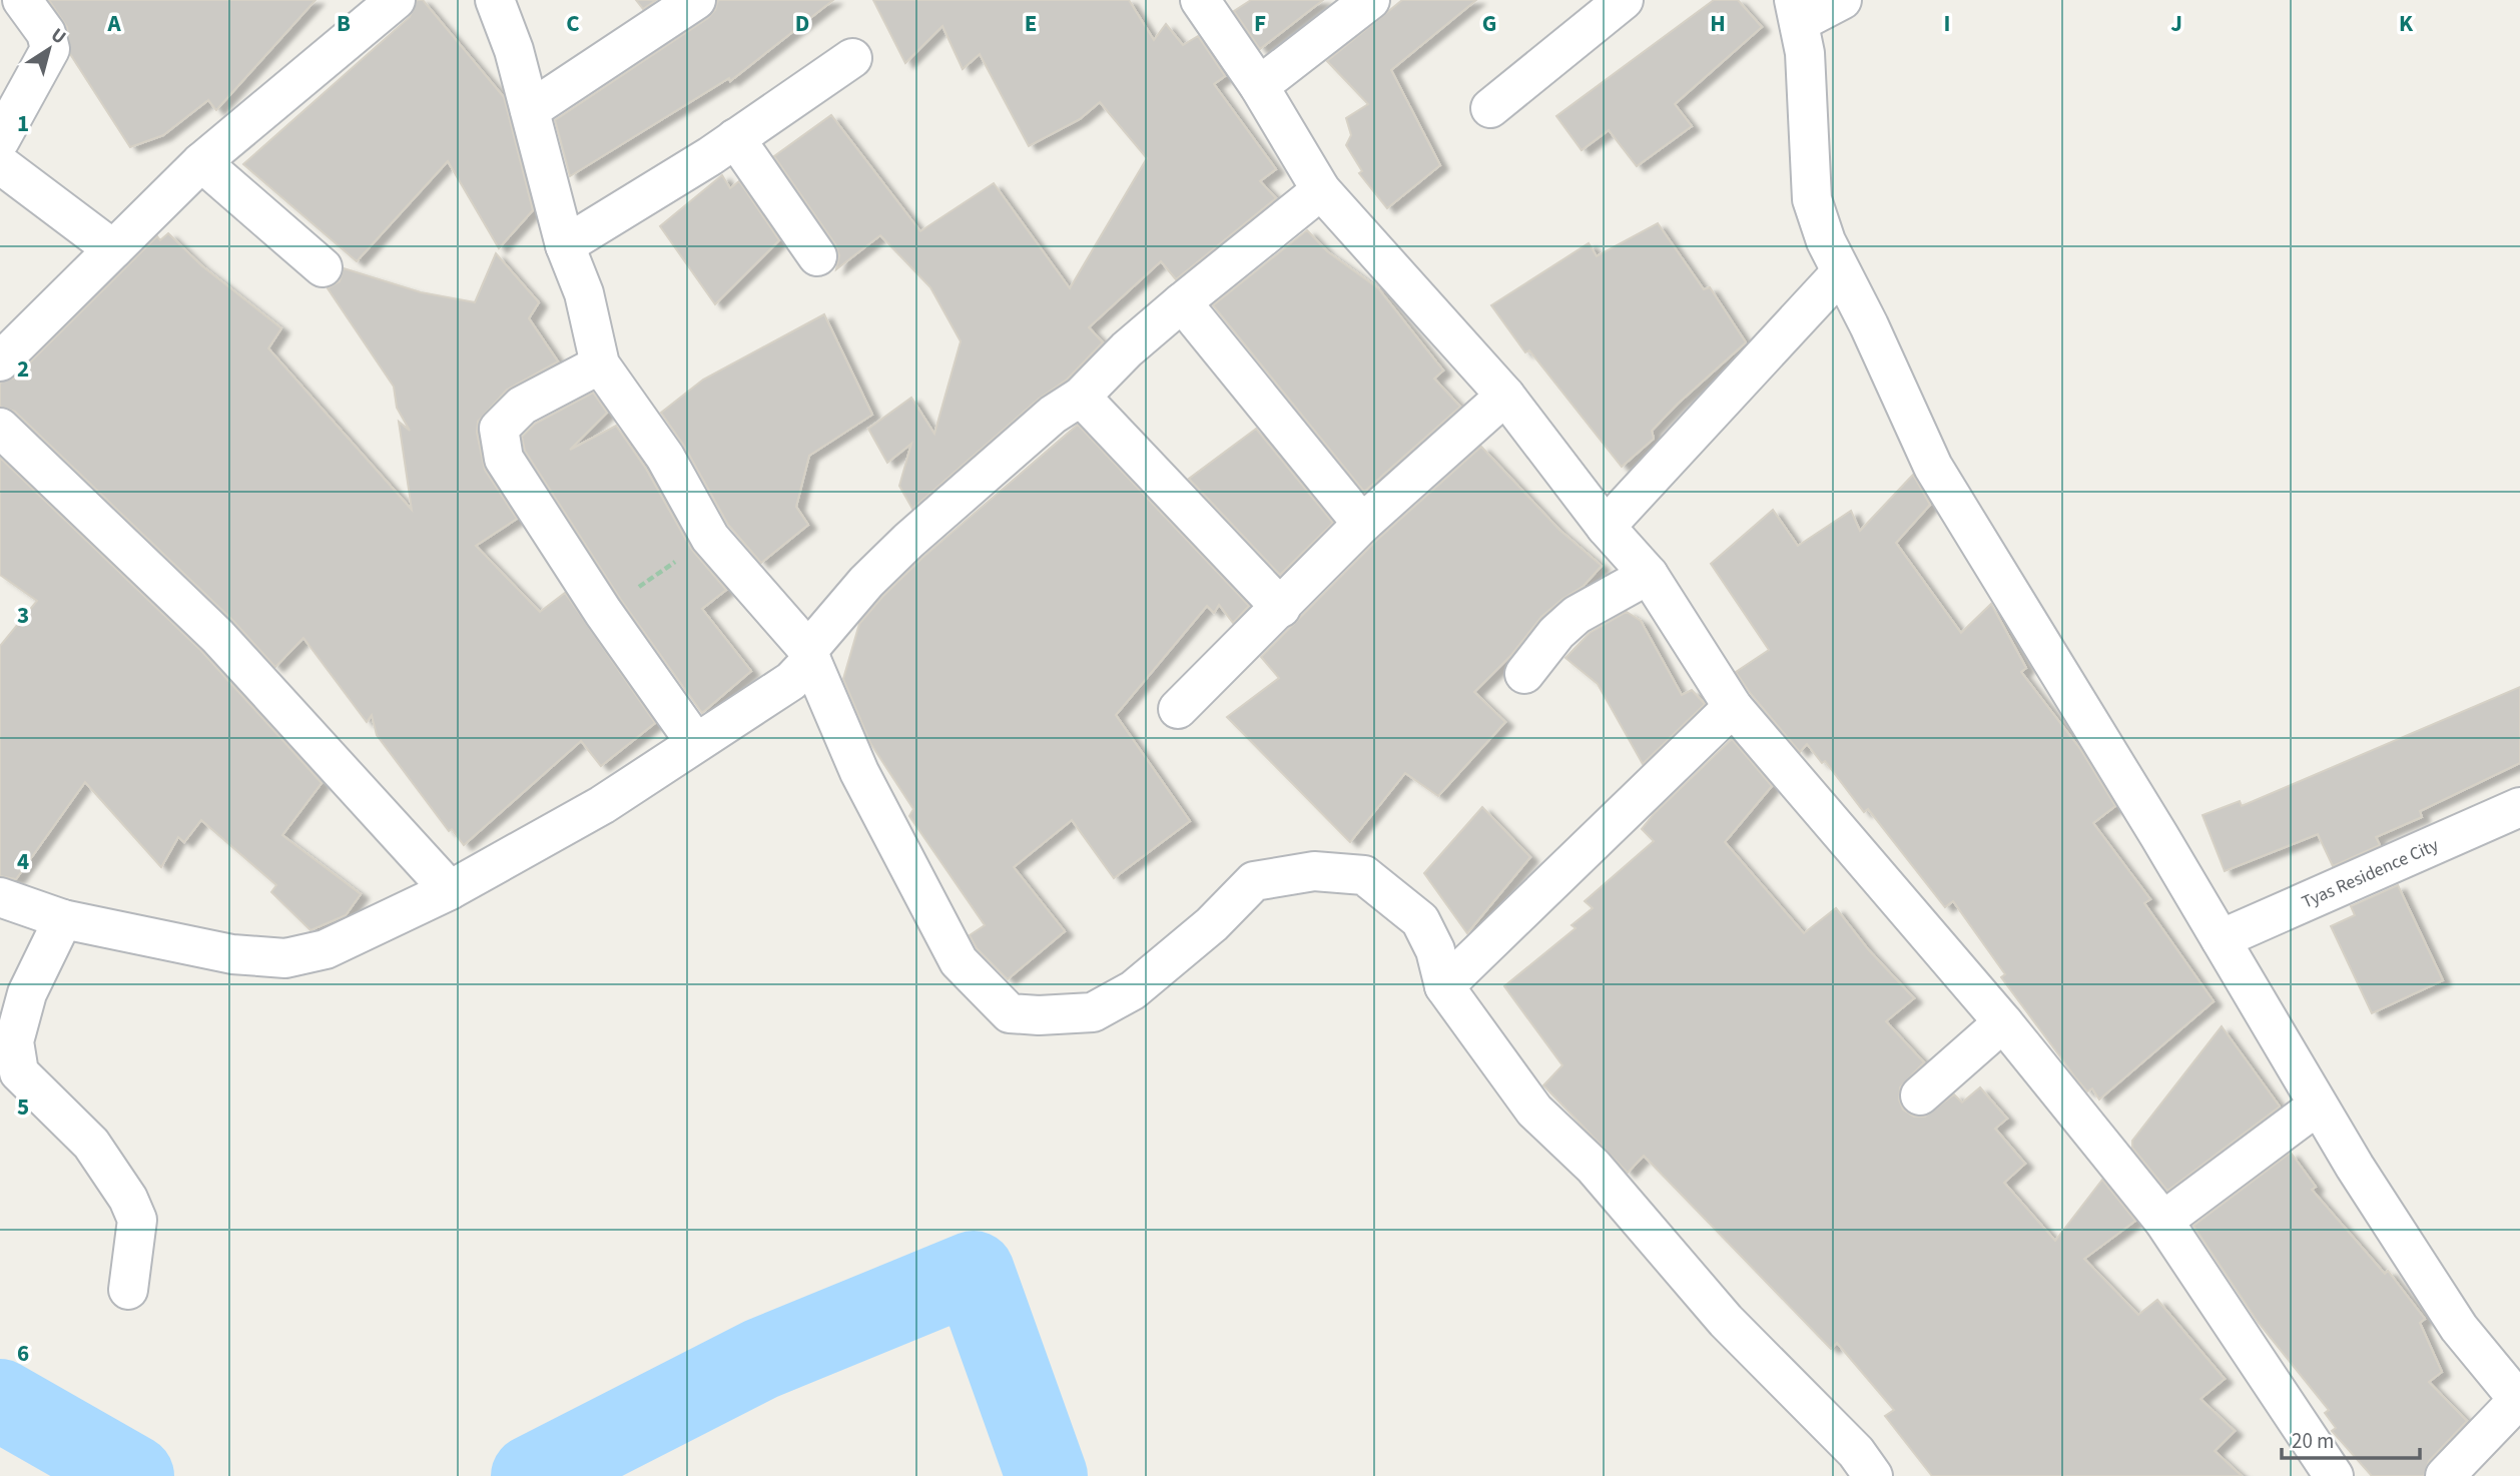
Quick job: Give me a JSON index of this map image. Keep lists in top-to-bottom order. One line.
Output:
{"streets":{"street":["Tyas Residence City"]},"scale_bar":"20 m","north":"top right","grid":{"columns":["A","B","C","D","E","F","G","H","I","J","K"],"rows":["1","2","3","4","5","6"]}}
